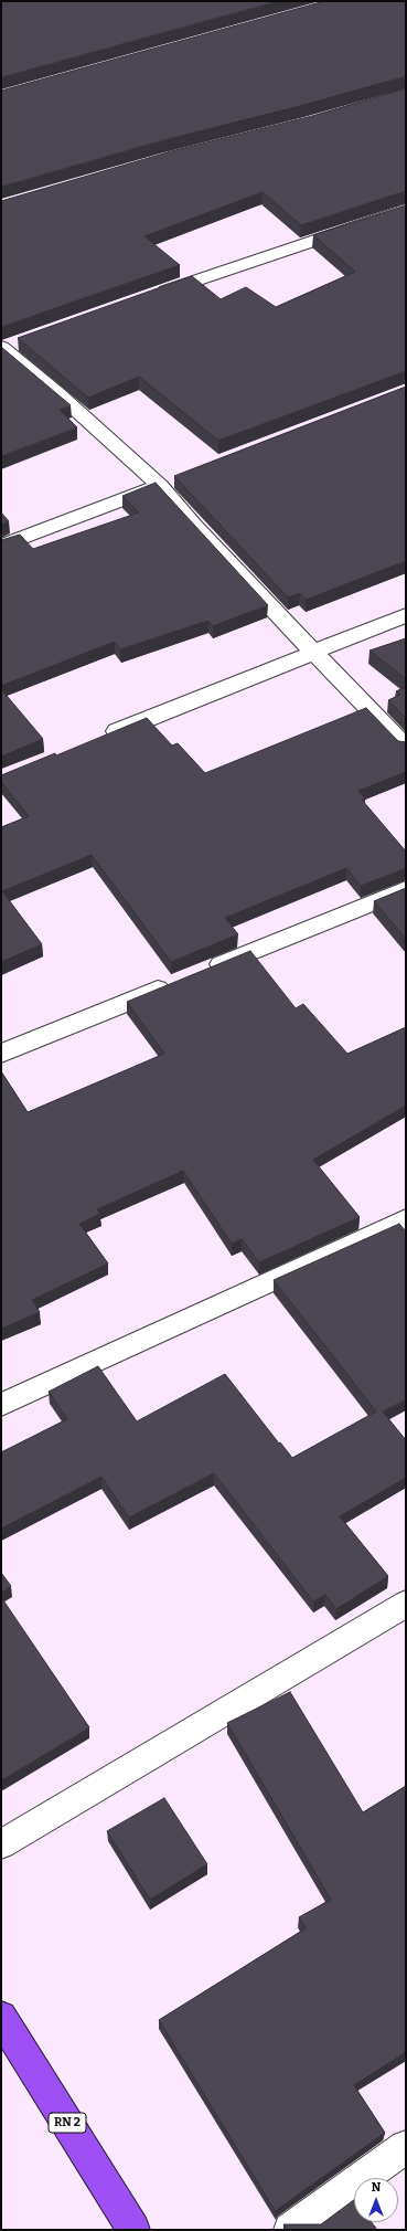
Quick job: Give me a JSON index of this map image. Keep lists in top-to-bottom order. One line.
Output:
{"streets":{"highway":["RN 2"]},"north":"top"}
